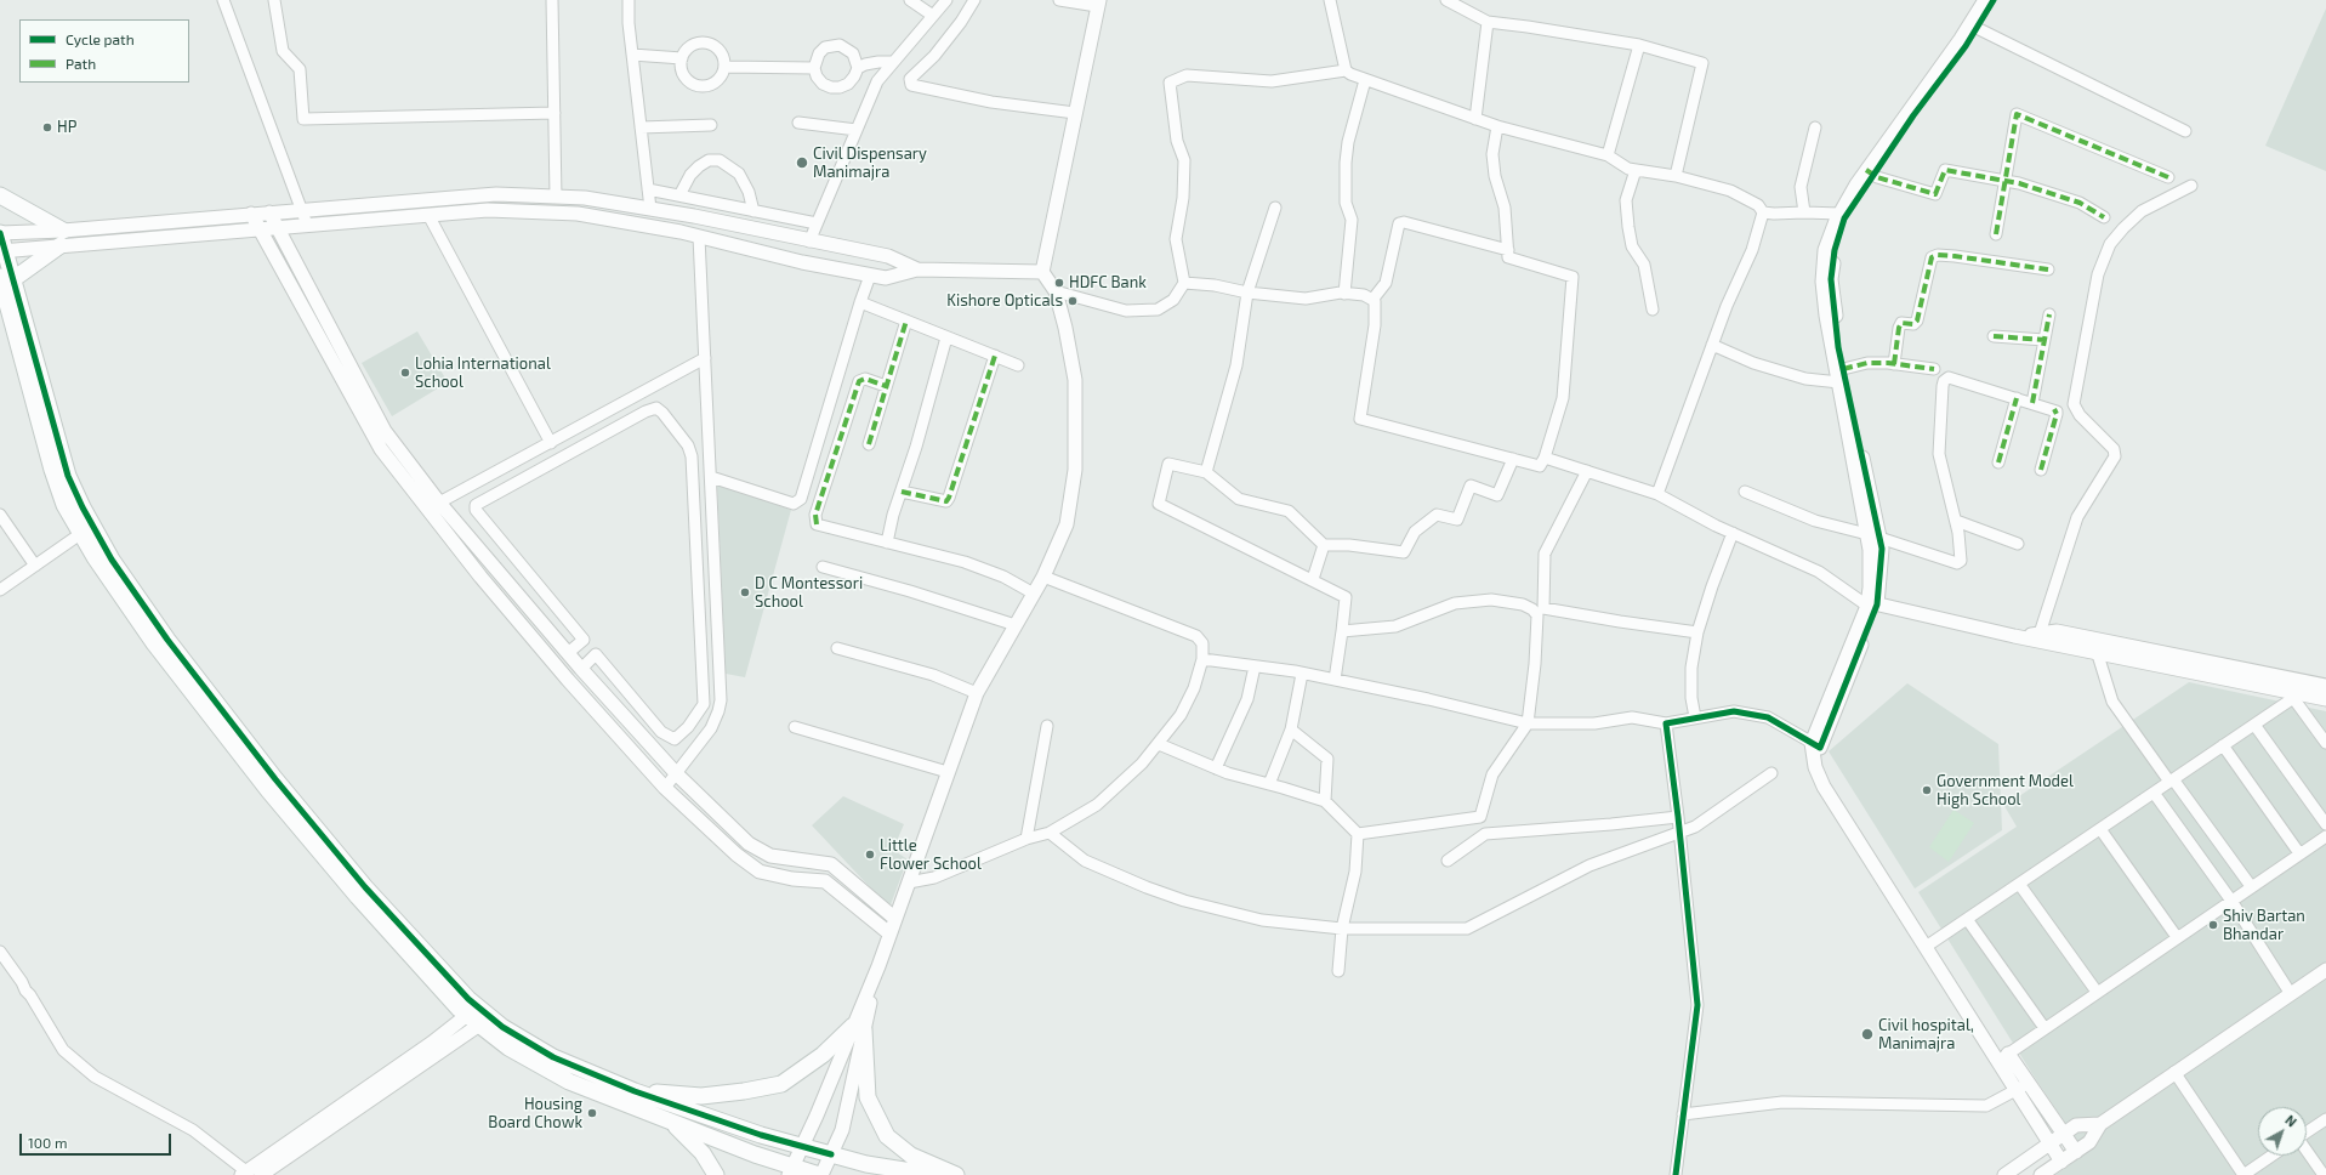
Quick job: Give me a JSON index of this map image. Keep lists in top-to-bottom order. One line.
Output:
{"places":["HP","Civil Dispensary Manimajra","HDFC Bank","Kishore Opticals","Lohia International School","D C Montessori School","Government Model High School","Little Flower School","Shiv Bartan Bhandar","Civil hospital, Manimajra","Housing Board Chowk"],"legend":["Cycle path","Path"],"scale_bar":"100 m","north":"top right"}
